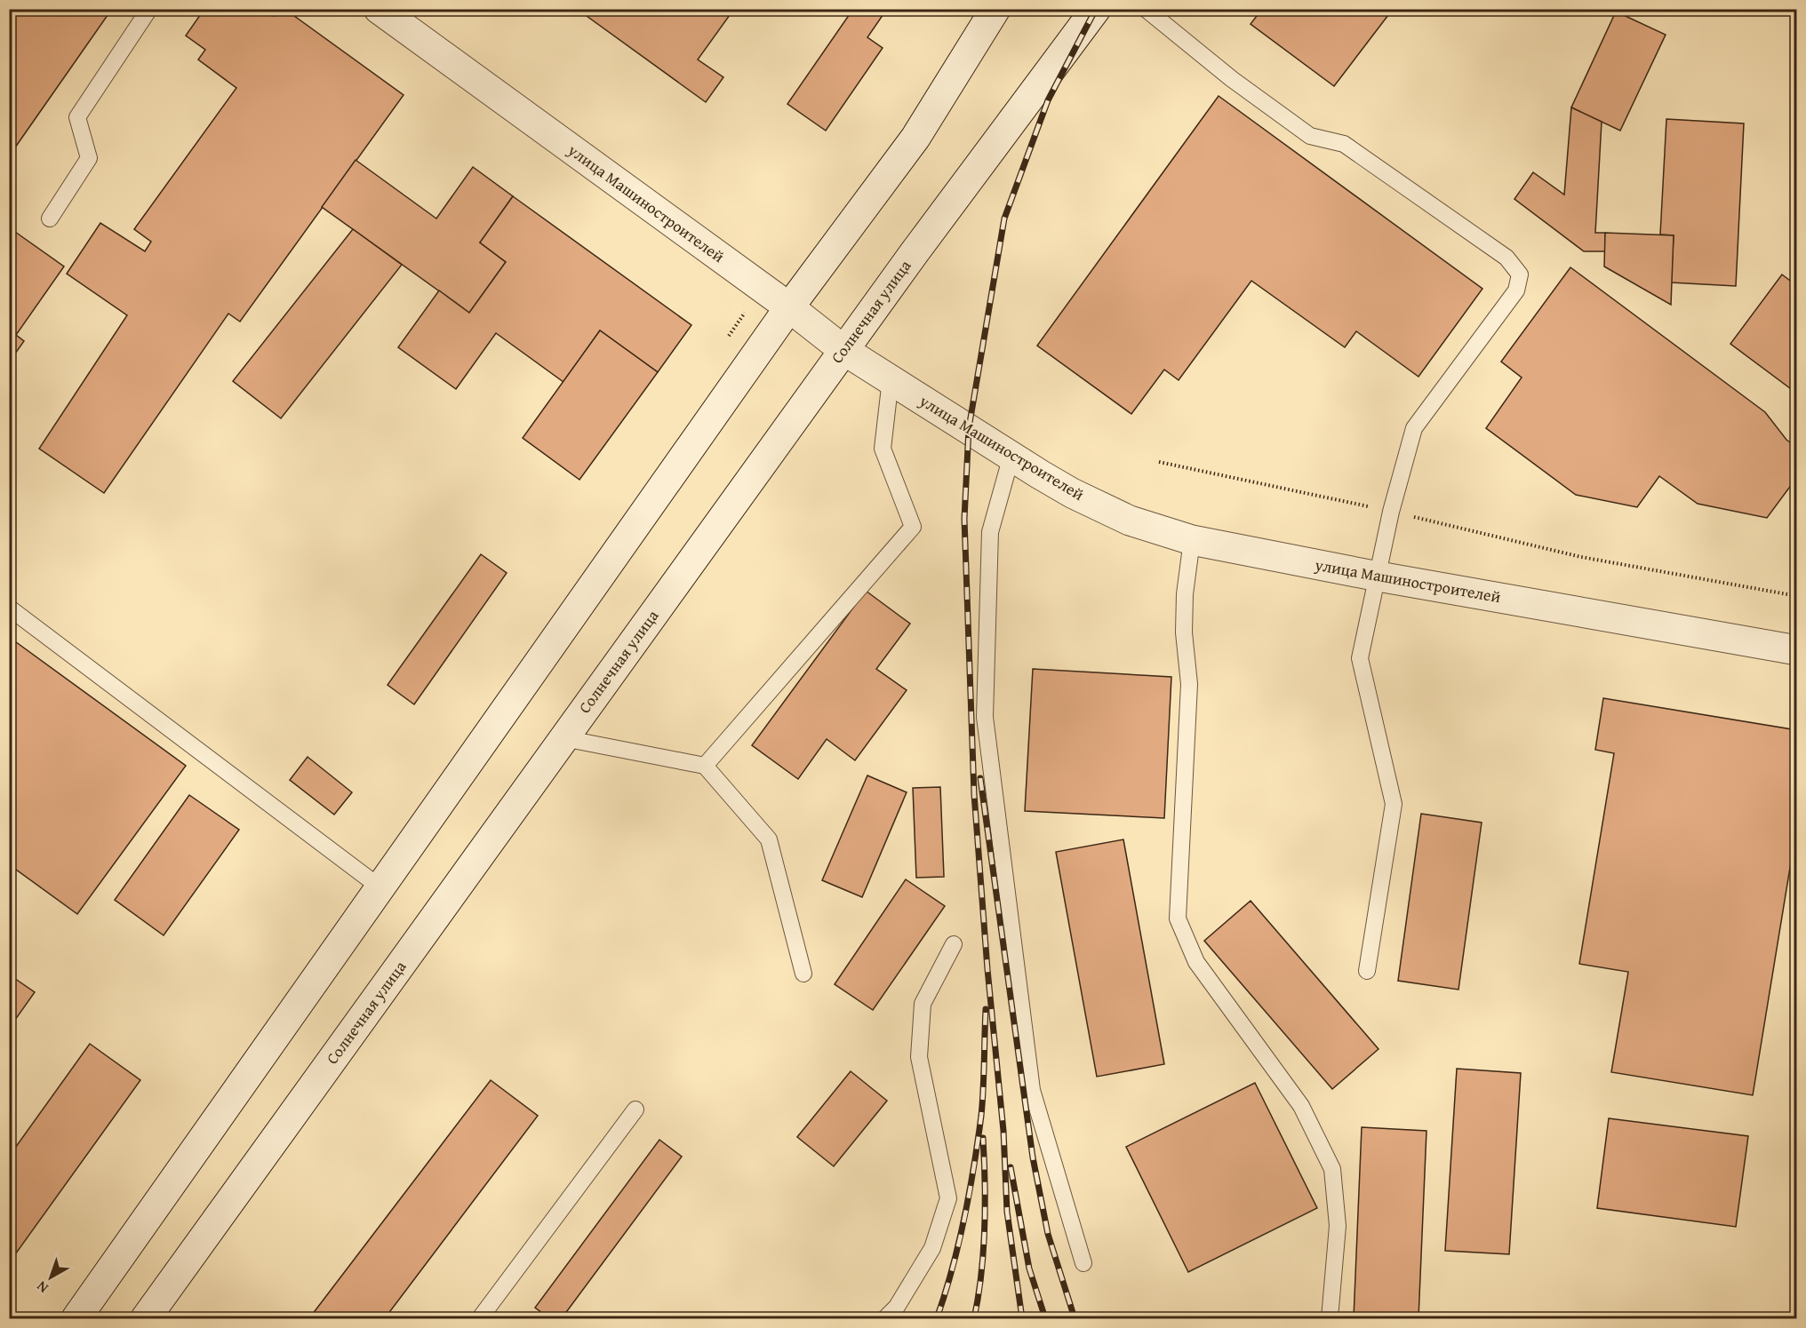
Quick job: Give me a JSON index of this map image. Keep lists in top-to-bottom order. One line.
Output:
{"streets":{"main road":["улица Машиностроителей","Солнечная улица"]},"crossings":[["улица Машиностроителей","Солнечная улица"]],"north":"bottom left"}
